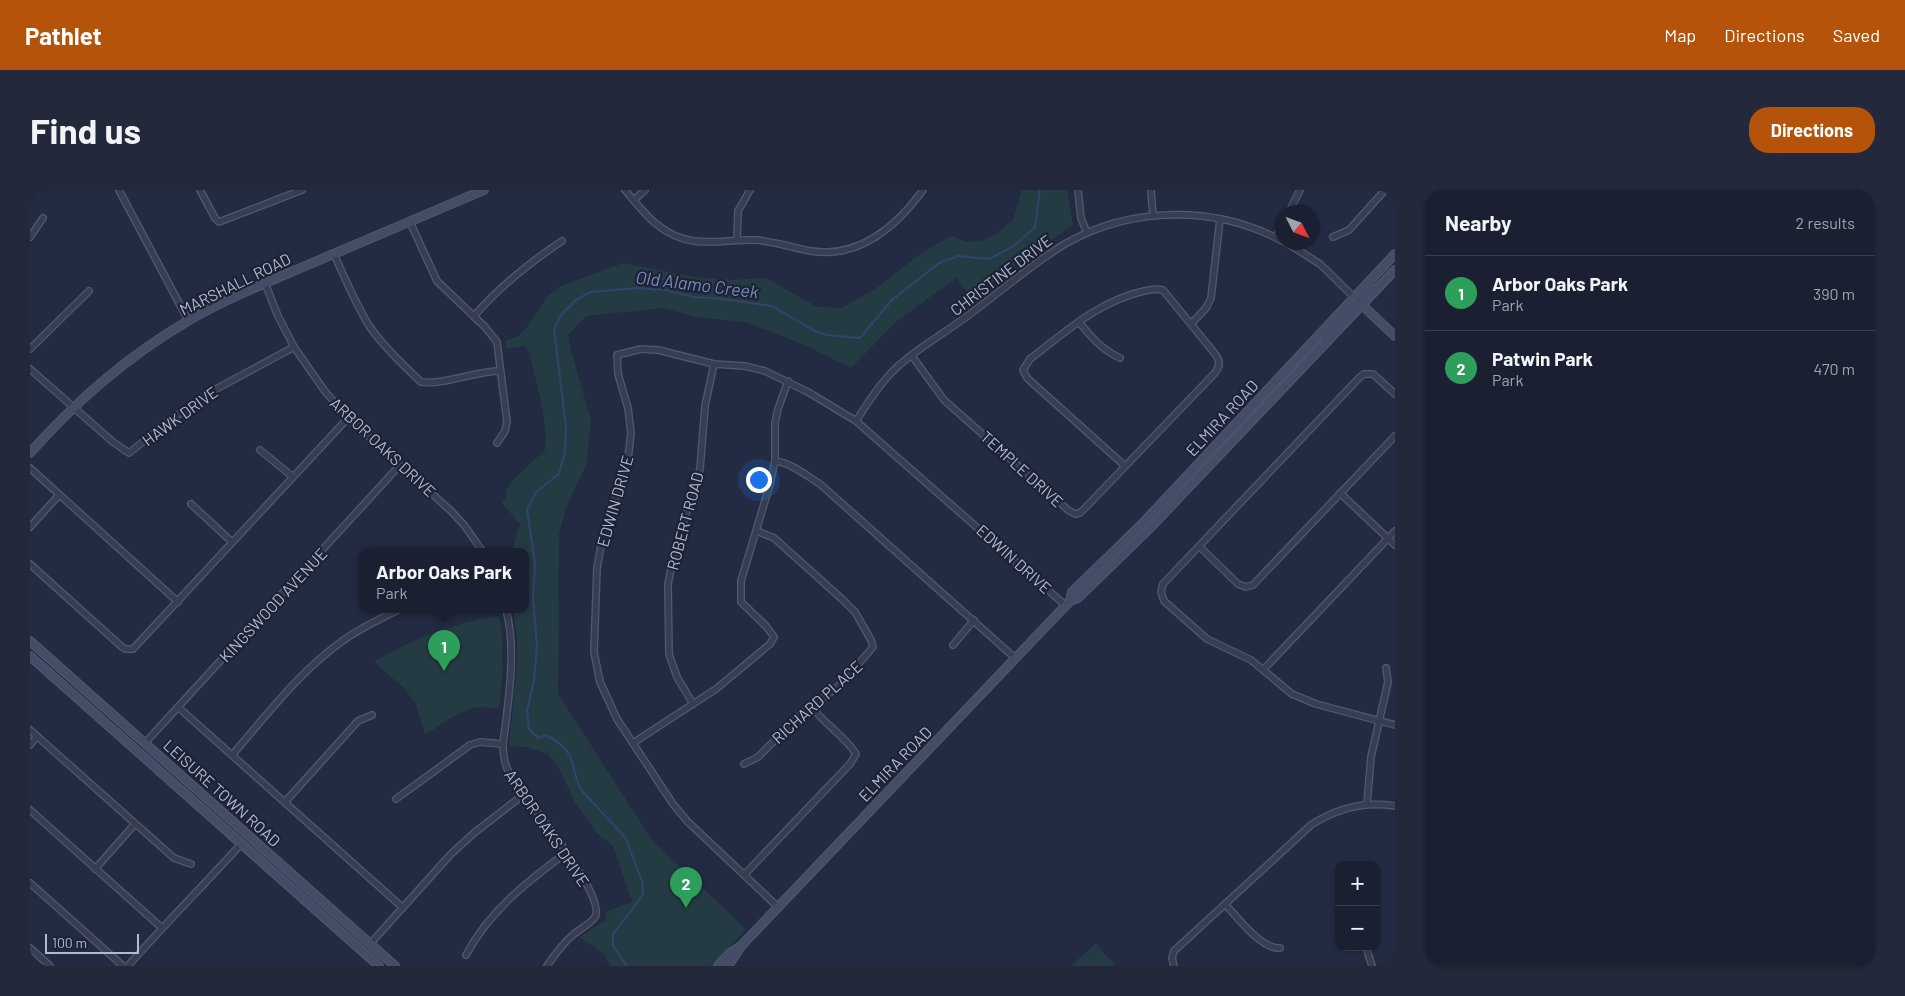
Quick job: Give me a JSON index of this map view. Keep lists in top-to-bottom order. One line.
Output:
{"streets":{"main road":["CHRISTINE DRIVE","MARSHALL ROAD","ELMIRA ROAD","LEISURE TOWN ROAD"],"street":["HAWK DRIVE","ARBOR OAKS DRIVE","TEMPLE DRIVE","EDWIN DRIVE","ROBERT ROAD","KINGSWOOD AVENUE","RICHARD PLACE"]},"crossings":[["CHRISTINE DRIVE","ELMIRA ROAD"],["CHRISTINE DRIVE","TEMPLE DRIVE"],["CHRISTINE DRIVE","EDWIN DRIVE"],["MARSHALL ROAD","HAWK DRIVE"],["MARSHALL ROAD","ARBOR OAKS DRIVE"],["HAWK DRIVE","ARBOR OAKS DRIVE"],["ELMIRA ROAD","EDWIN DRIVE"],["ARBOR OAKS DRIVE","KINGSWOOD AVENUE"],["EDWIN DRIVE","ROBERT ROAD"],["KINGSWOOD AVENUE","LEISURE TOWN ROAD"]],"water":["Old Alamo Creek"],"scale_bar":"100 m","north":"bottom right","page":{"header":"Pathlet","nav":["Map","Directions","Saved"],"buttons":"Directions","title":"Find us","heading":["Nearby","2 results"],"list":[{"mark":"1","name":"Arbor Oaks Park","note":"Park","value":"390 m"},{"mark":"2","name":"Patwin Park","note":"Park","value":"470 m"}],"popup":["Arbor Oaks Park","Park"],"pins":["1","2"],"map_buttons":["+","−"],"scale":"100 m"}}
